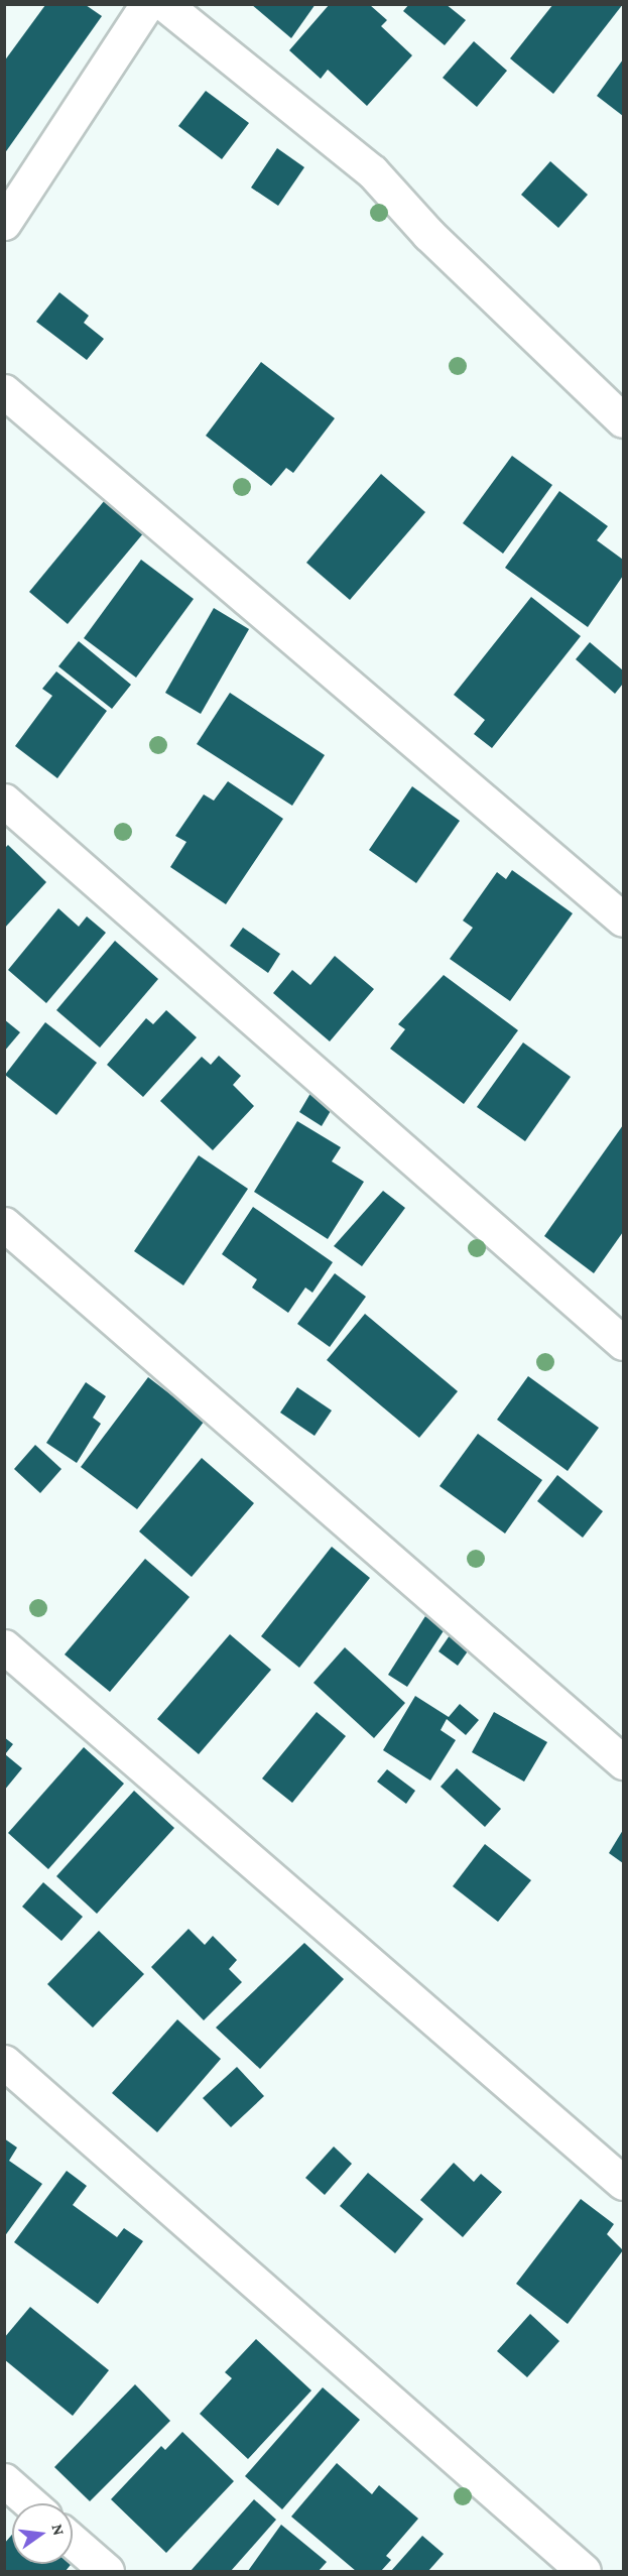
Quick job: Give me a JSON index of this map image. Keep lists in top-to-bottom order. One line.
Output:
{"north":"right"}
